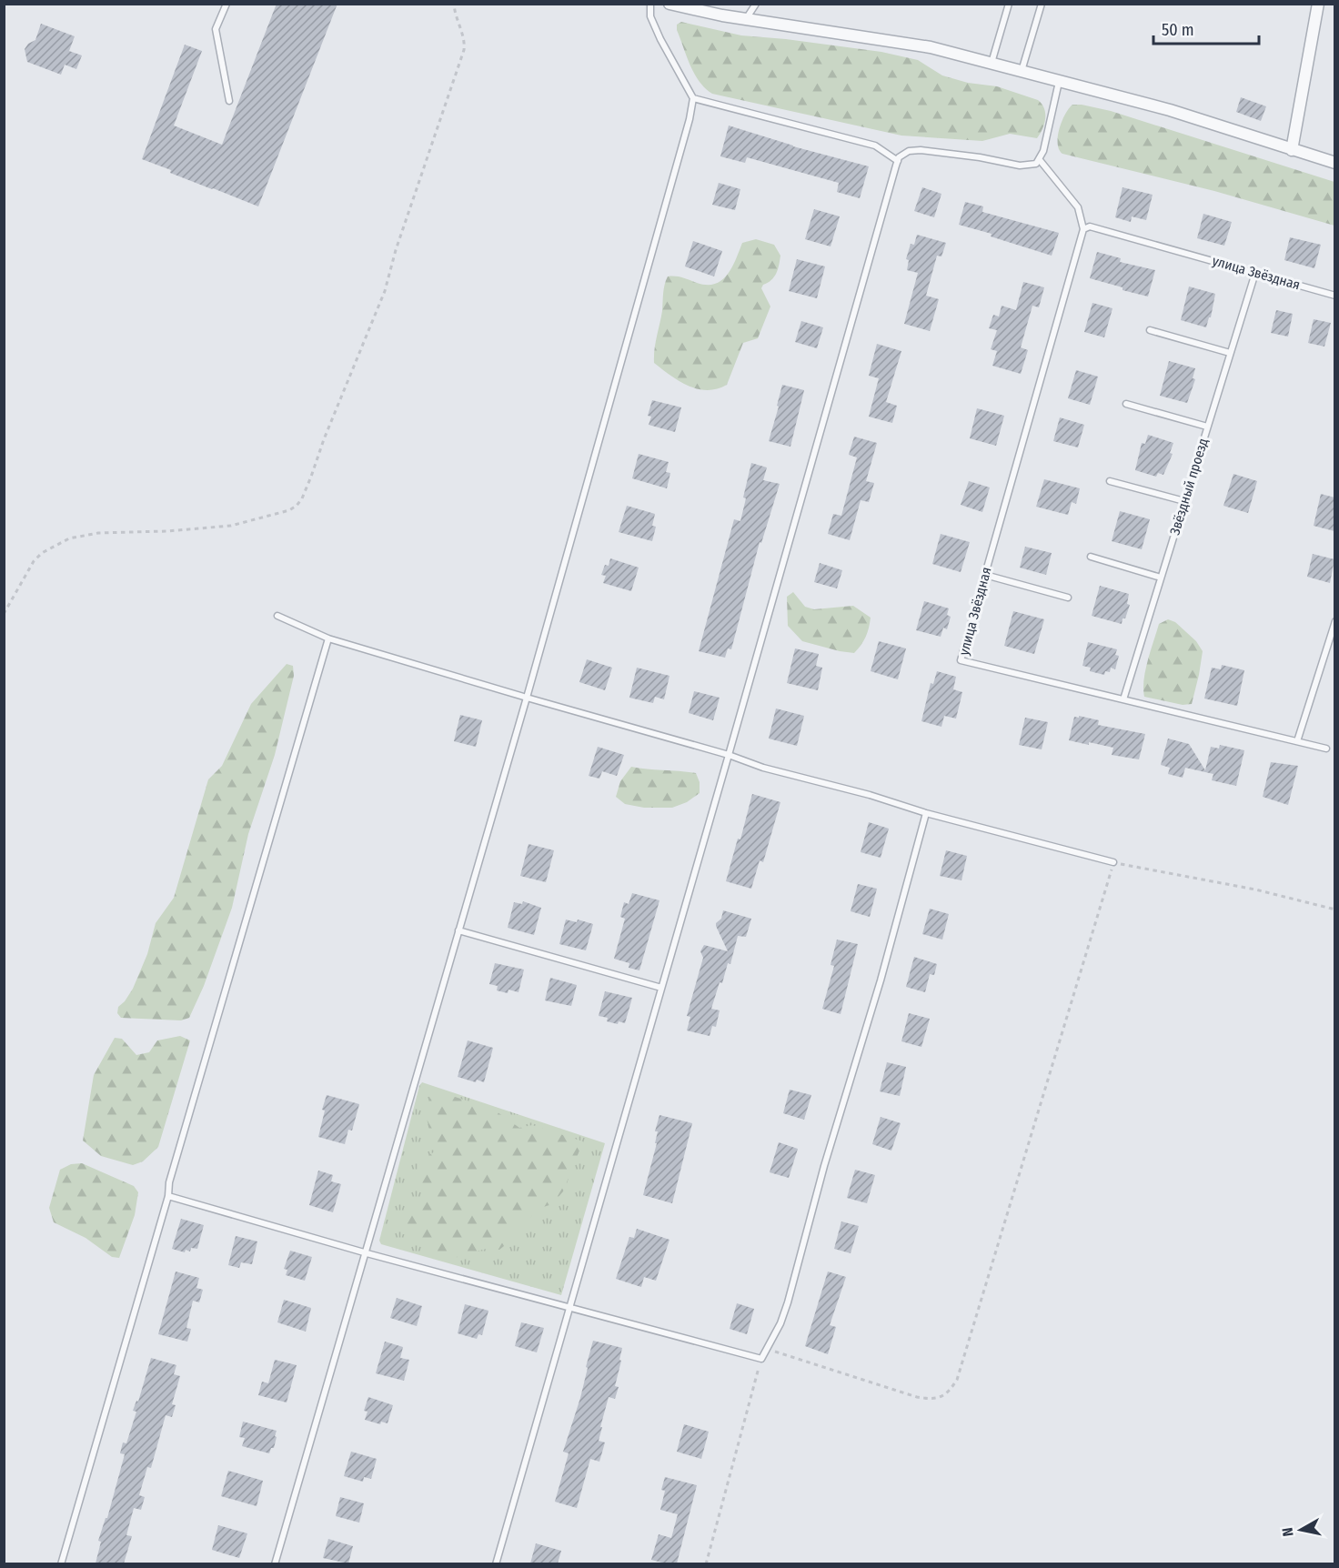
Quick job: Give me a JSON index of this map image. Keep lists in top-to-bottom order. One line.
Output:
{"streets":{"lane":["улица Звёздная","Звёздный проезд"]},"crossings":[["улица Звёздная","Звёздный проезд"]],"scale_bar":"50 m","north":"left"}
